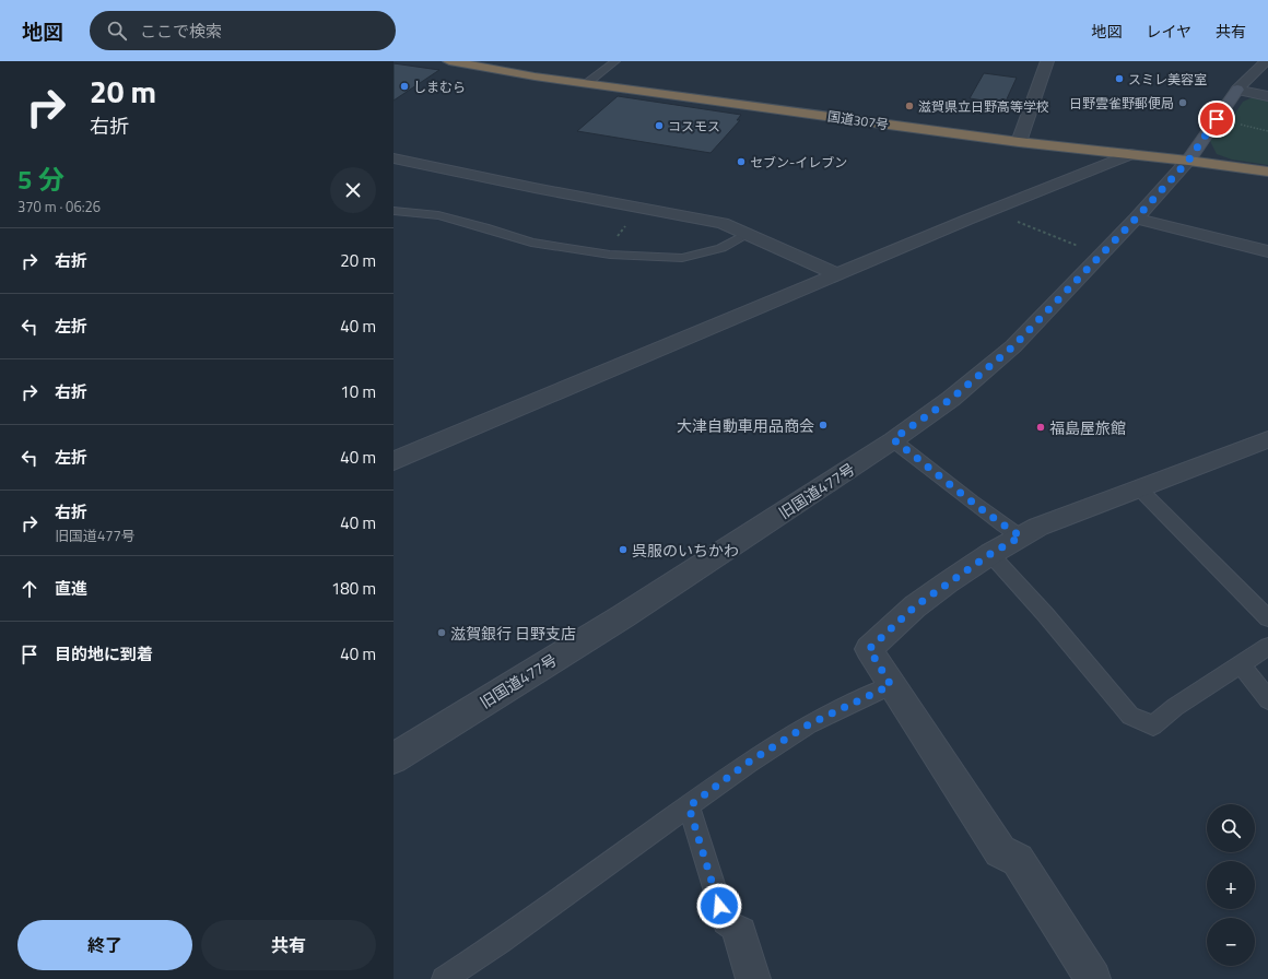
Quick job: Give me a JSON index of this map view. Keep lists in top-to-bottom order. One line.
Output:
{"streets":{"highway":["国道307号"],"street":["旧国道477号"]},"crossings":[["国道307号","旧国道477号"]],"places":["スミレ美容室","しまむら","日野雲雀野郵便局","滋賀県立日野高等学校","コスモス","セブン-イレブン","大津自動車用品商会","福島屋旅館","呉服のいちかわ","滋賀銀行 日野支店"],"page":{"header":"地図","search":"ここで検索","nav":["地図","レイヤ","共有"],"turn":["20 m","右折"],"heading":["5 分","370 m · 06:26"],"list":[{"name":"右折","value":"20 m"},{"name":"左折","value":"40 m"},{"name":"右折","value":"10 m"},{"name":"左折","value":"40 m"},{"name":"右折","note":"旧国道477号","value":"40 m"},{"name":"直進","value":"180 m"},{"name":"目的地に到着","value":"40 m"}],"map_buttons":["+","−"],"buttons":["終了","共有"]}}
